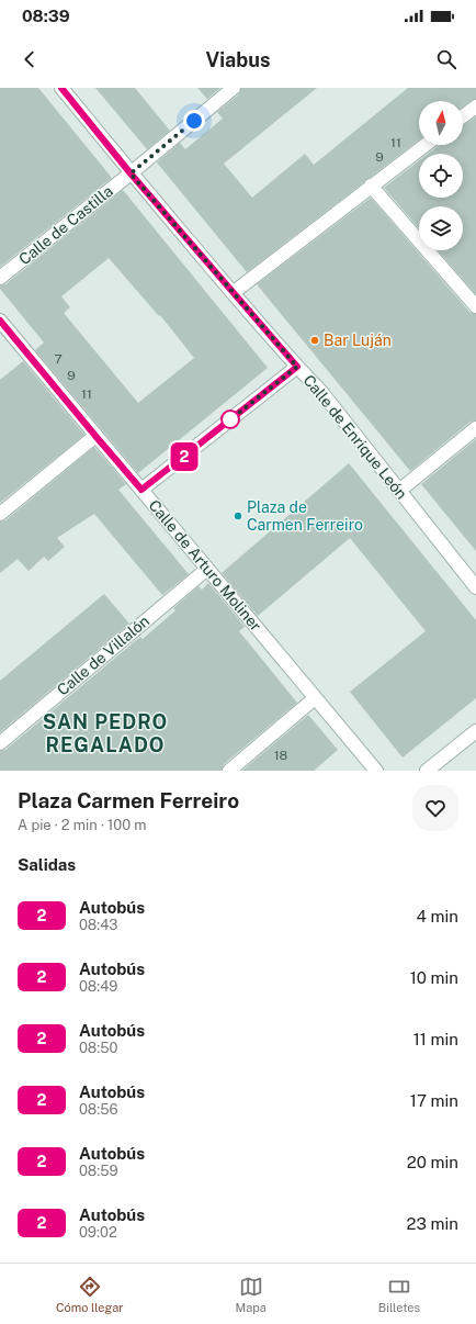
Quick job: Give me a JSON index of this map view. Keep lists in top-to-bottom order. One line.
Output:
{"streets":{"street":["Calle de Castilla","Calle de Enrique León","Calle de Arturo Moliner","Calle de Villalón"]},"crossings":[["Calle de Castilla","Calle de Enrique León"],["Calle de Arturo Moliner","Calle de Villalón"]],"districts":["SAN PEDRO REGALADO"],"places":["Bar Luján","Plaza de Carmen Ferreiro"],"lines":["bus line 2"],"house_numbers":["11","9","7","9","11","18"],"north":"top","page":{"status":"08:39","header":"Viabus","on_map":"2","heading":[["Plaza Carmen Ferreiro","A pie · 2 min · 100 m"],"Salidas"],"list":[{"mark":"2","name":"Autobús","note":"08:43","value":"4 min"},{"mark":"2","name":"Autobús","note":"08:49","value":"10 min"},{"mark":"2","name":"Autobús","note":"08:50","value":"11 min"},{"mark":"2","name":"Autobús","note":"08:56","value":"17 min"},{"mark":"2","name":"Autobús","note":"08:59","value":"20 min"},{"mark":"2","name":"Autobús","note":"09:02","value":"23 min"}],"tabs":["Cómo llegar","Mapa","Billetes"]}}
